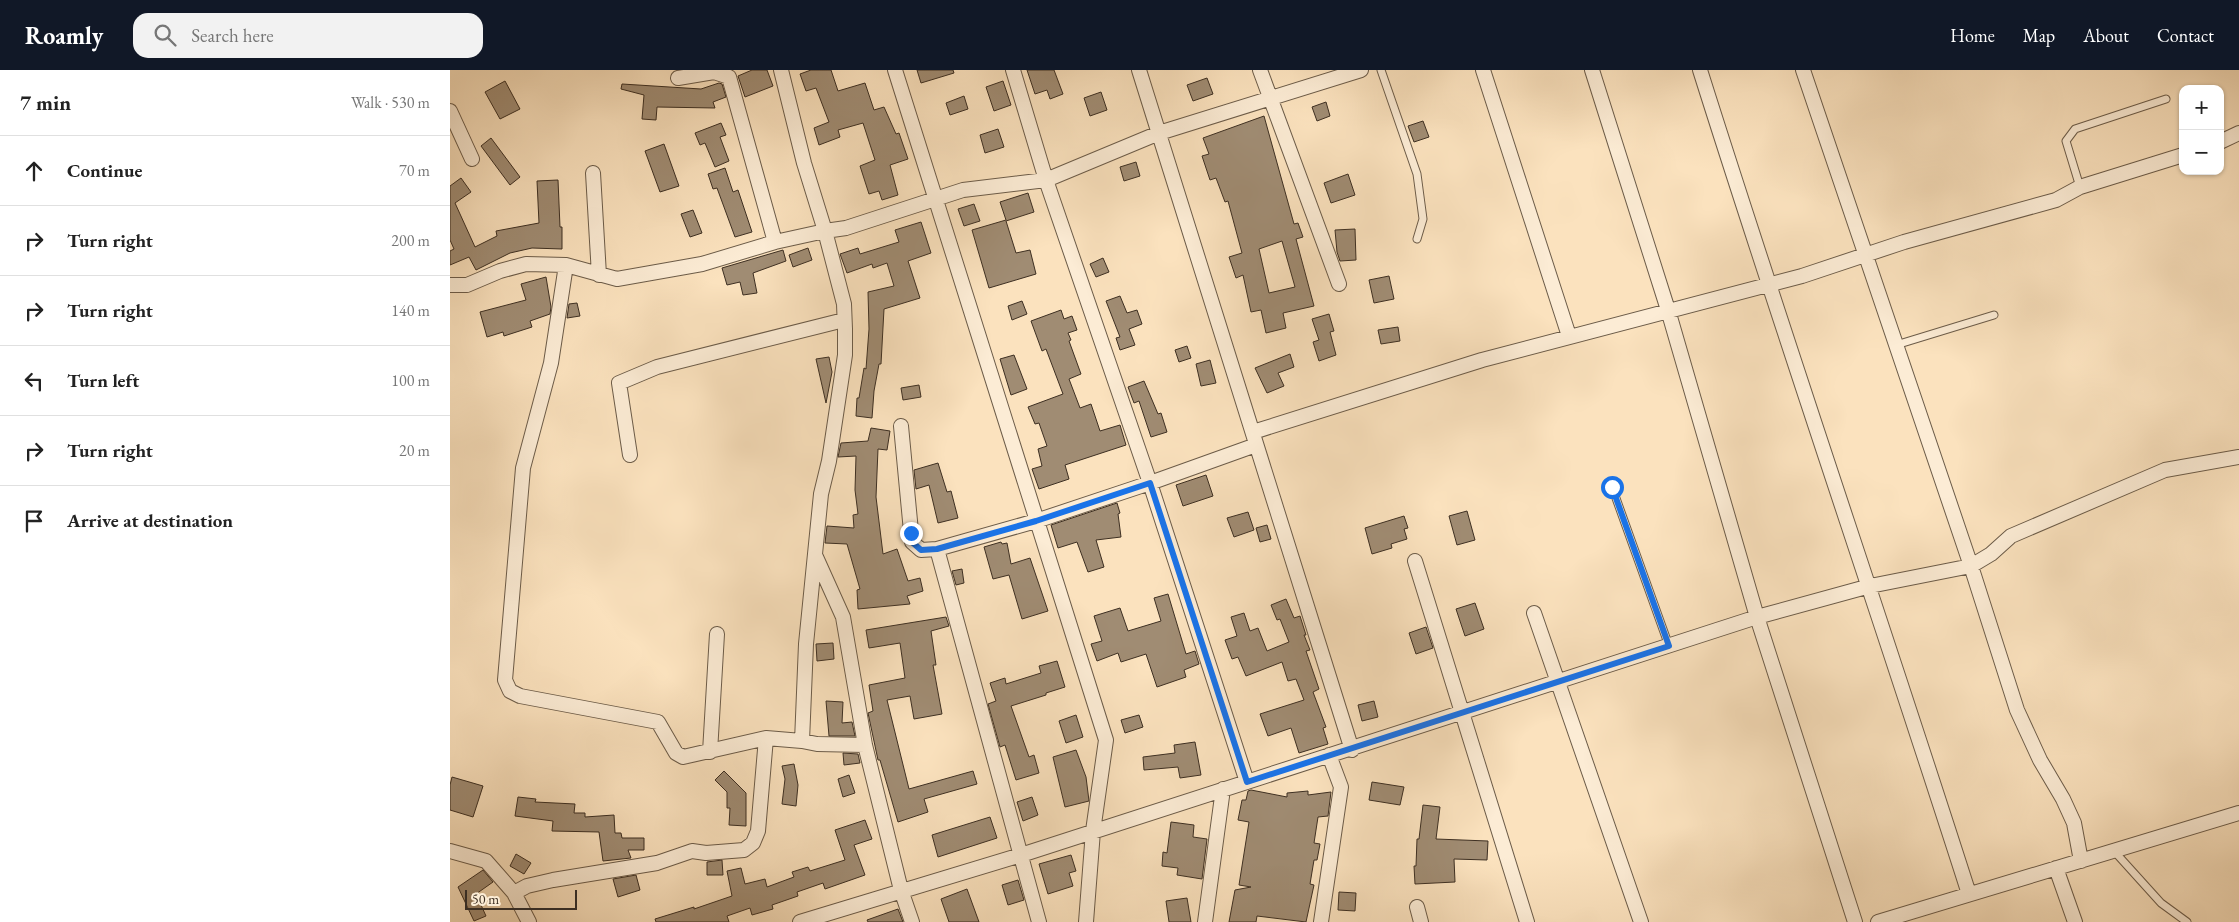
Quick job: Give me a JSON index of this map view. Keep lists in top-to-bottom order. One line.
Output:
{"scale_bar":"50 m","page":{"header":"Roamly","search":"Search here","nav":["Home","Map","About","Contact"],"heading":["7 min","Walk · 530 m"],"map_buttons":["+","−"],"list":[["Continue","70 m"],["Turn right","200 m"],["Turn right","140 m"],["Turn left","100 m"],["Turn right","20 m"],"Arrive at destination"],"scale":"50 m"}}
